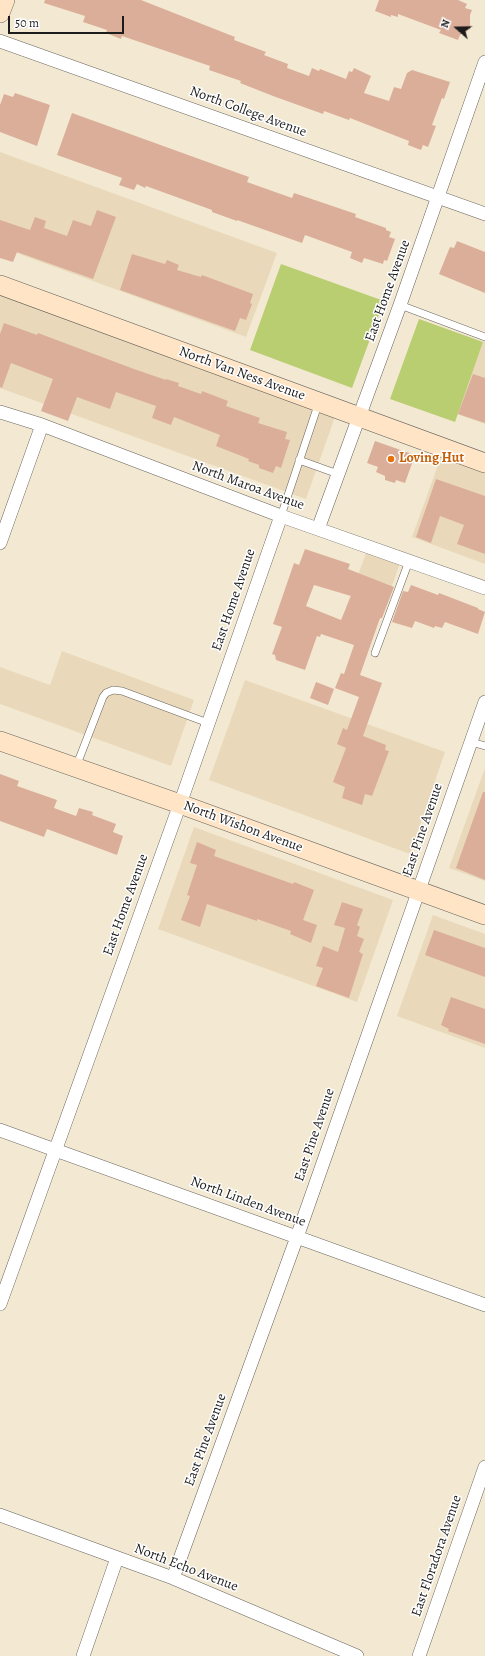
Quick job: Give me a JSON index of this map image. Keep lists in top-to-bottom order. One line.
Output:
{"streets":{"main road":["North Van Ness Avenue","North Wishon Avenue"],"street":["North College Avenue","East Home Avenue","North Maroa Avenue","East Pine Avenue","North Linden Avenue","East Floradora Avenue","North Echo Avenue"]},"crossings":[["North College Avenue","East Home Avenue"],["East Home Avenue","North Van Ness Avenue"],["East Home Avenue","North Maroa Avenue"],["East Home Avenue","North Wishon Avenue"],["East Home Avenue","North Linden Avenue"],["North Wishon Avenue","East Pine Avenue"],["East Pine Avenue","North Linden Avenue"],["East Pine Avenue","North Echo Avenue"]],"places":["Loving Hut"],"scale_bar":"50 m","north":"left"}
